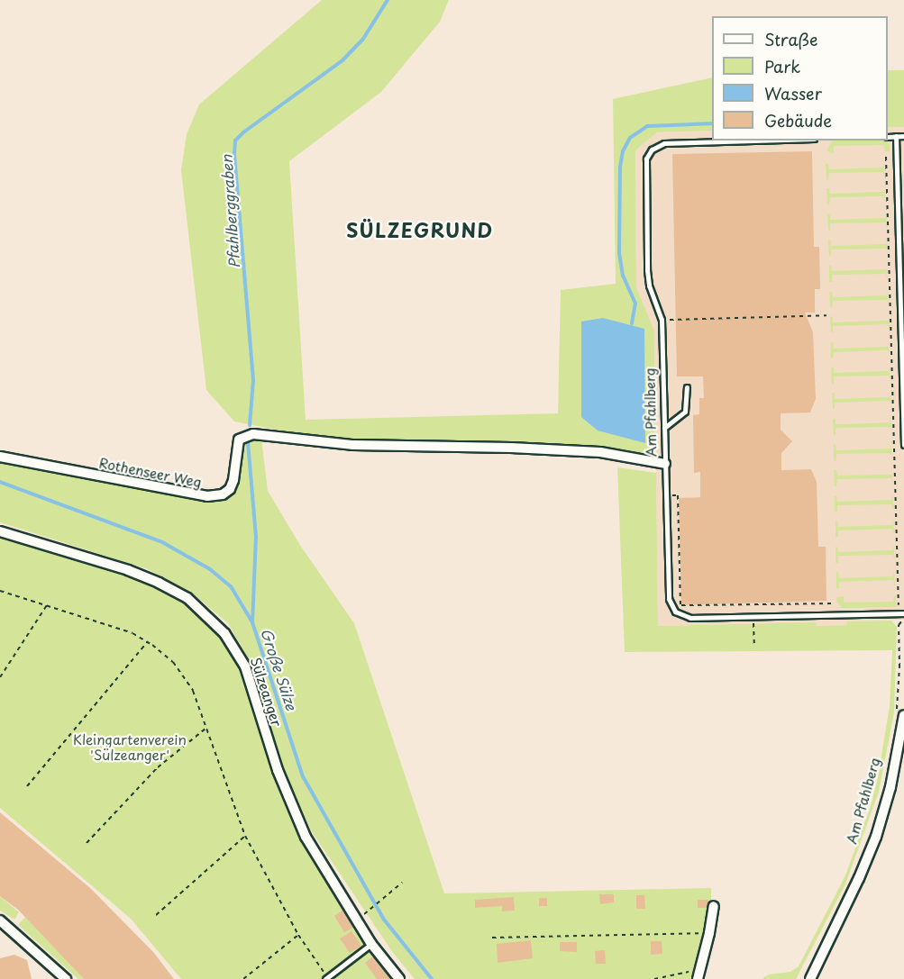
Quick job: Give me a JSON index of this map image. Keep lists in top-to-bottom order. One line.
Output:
{"streets":{"street":["Am Pfahlberg","Rothenseer Weg","Sülzeanger"]},"crossings":[["Am Pfahlberg","Rothenseer Weg"]],"districts":["SÜLZEGRUND"],"water":["Pfahlberggraben","Große Sülze"],"parks":["Kleingartenverein 'Sülzeanger'"],"legend":["Straße","Park","Wasser","Gebäude"]}
